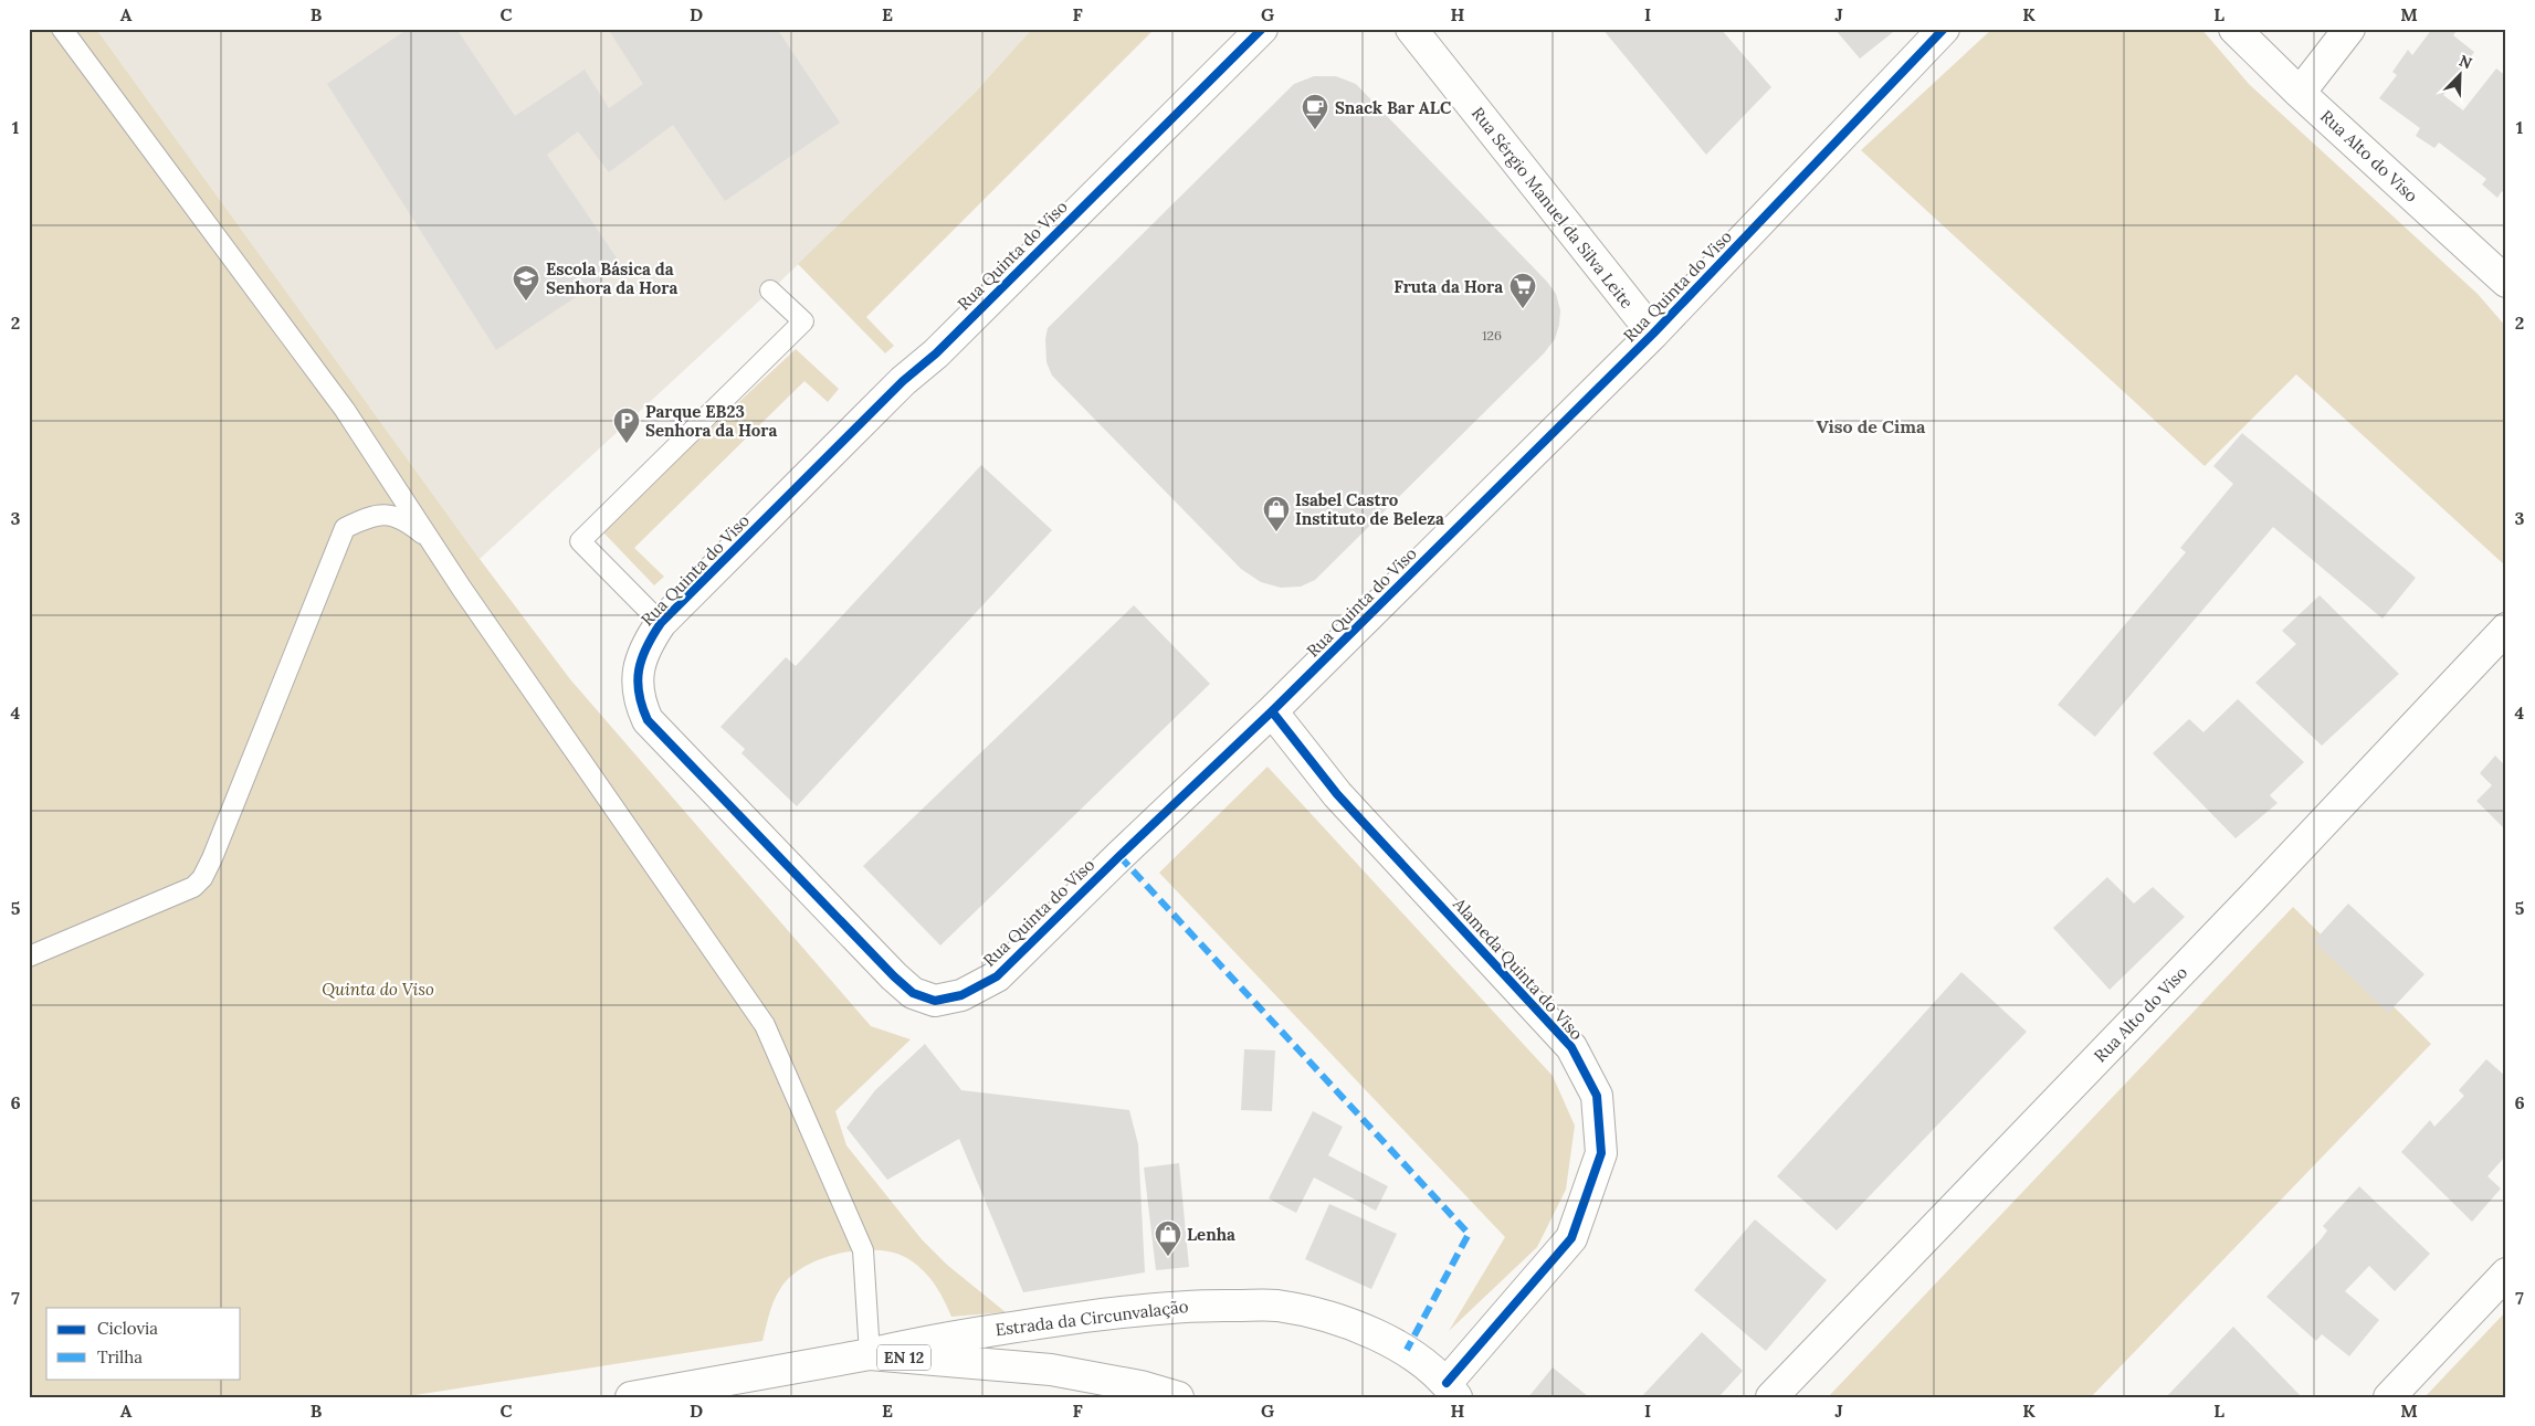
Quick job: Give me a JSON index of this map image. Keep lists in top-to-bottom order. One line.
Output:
{"streets":{"street":["Rua Alto do Viso","Rua Sérgio Manuel da Silva Leite","Rua Quinta do Viso","Alameda Quinta do Viso","Estrada da Circunvalação","EN 12"]},"crossings":[["Rua Sérgio Manuel da Silva Leite","Rua Quinta do Viso"],["Rua Quinta do Viso","Alameda Quinta do Viso"],["Alameda Quinta do Viso","Estrada da Circunvalação"],["Estrada da Circunvalação","EN 12"]],"districts":["Viso de Cima"],"parks":["Quinta do Viso"],"places":{"cafe":["Snack Bar ALC"],"school or university":["Escola Básica da Senhora da Hora"],"supermarket":["Fruta da Hora"],"parking":["Parque EB23 Senhora da Hora"],"shop":["Isabel Castro Instituto de Beleza","Lenha"]},"house_numbers":["126"],"legend":["Ciclovia","Trilha"],"north":"top right","grid":{"columns":["A","B","C","D","E","F","G","H","I","J","K","L","M"],"rows":["1","2","3","4","5","6","7"]}}
